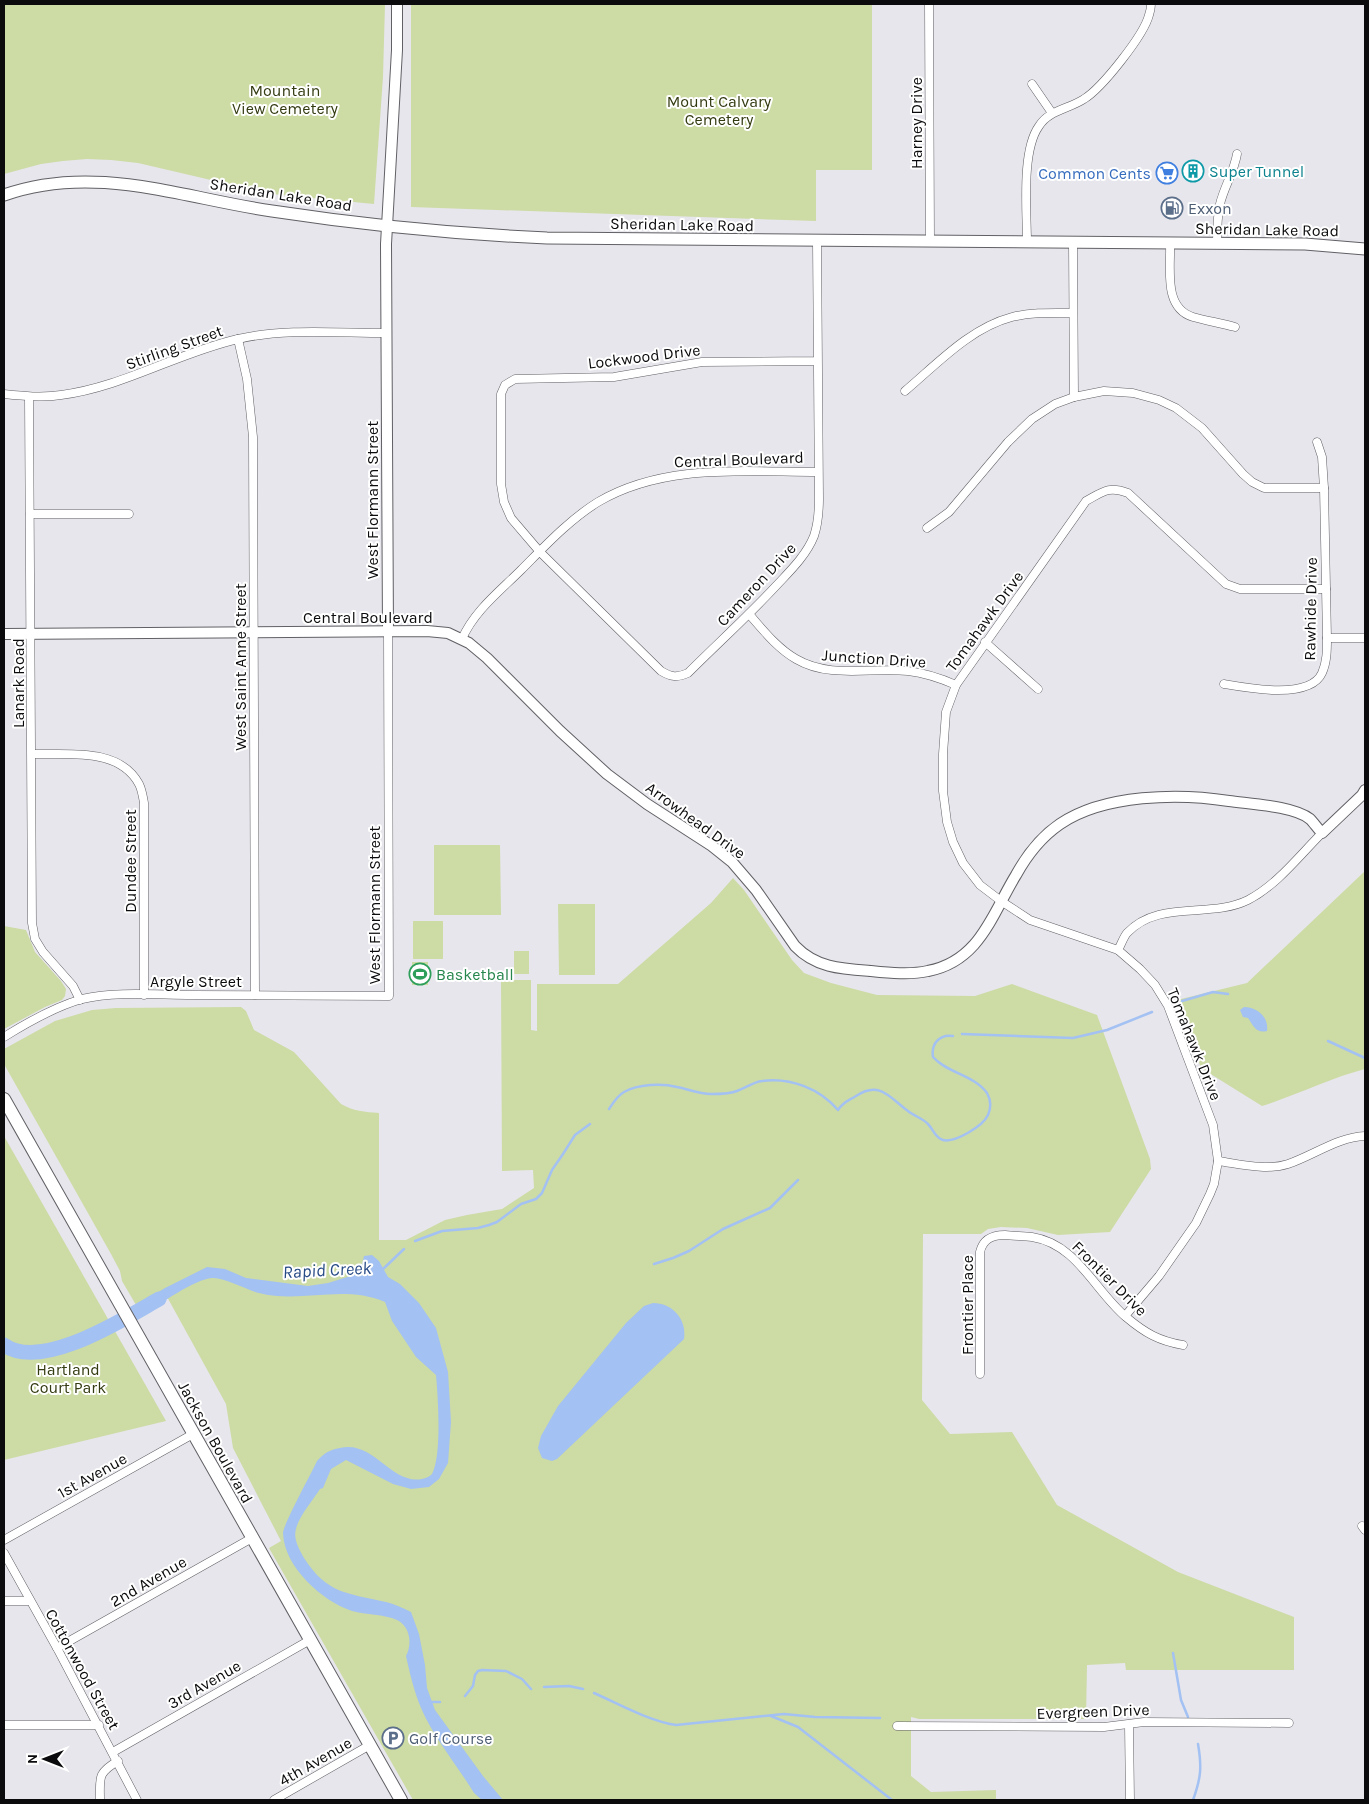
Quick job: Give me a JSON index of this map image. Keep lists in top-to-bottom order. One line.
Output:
{"streets":{"main road":["Sheridan Lake Road","Jackson Boulevard"],"street":["Harney Drive","Stirling Street","Lockwood Drive","Central Boulevard","West Flormann Street","Cameron Drive","Rawhide Drive","Tomahawk Drive","Junction Drive","West Saint Anne Street","Lanark Road","Arrowhead Drive","Dundee Street","Argyle Street","Frontier Drive","Frontier Place","1st Avenue","2nd Avenue","Cottonwood Street","3rd Avenue","Evergreen Drive","4th Avenue"]},"crossings":[["Harney Drive","Sheridan Lake Road"],["Sheridan Lake Road","West Flormann Street"],["Sheridan Lake Road","Cameron Drive"],["Stirling Street","West Flormann Street"],["Stirling Street","West Saint Anne Street"],["Stirling Street","Lanark Road"],["Lockwood Drive","Central Boulevard"],["Lockwood Drive","Cameron Drive"],["Central Boulevard","West Flormann Street"],["Central Boulevard","Cameron Drive"],["Central Boulevard","West Saint Anne Street"],["Central Boulevard","Lanark Road"],["Central Boulevard","Arrowhead Drive"],["West Flormann Street","Argyle Street"],["Cameron Drive","Junction Drive"],["Rawhide Drive","Tomahawk Drive"],["Tomahawk Drive","Junction Drive"],["Tomahawk Drive","Arrowhead Drive"],["Tomahawk Drive","Frontier Drive"],["West Saint Anne Street","Argyle Street"],["Lanark Road","Dundee Street"],["Lanark Road","Argyle Street"],["Dundee Street","Argyle Street"],["Frontier Drive","Frontier Place"],["Jackson Boulevard","1st Avenue"],["Jackson Boulevard","2nd Avenue"],["Jackson Boulevard","3rd Avenue"],["Jackson Boulevard","4th Avenue"],["2nd Avenue","Cottonwood Street"],["Cottonwood Street","3rd Avenue"]],"water":["Rapid Creek"],"parks":["Mountain View Cemetery","Mount Calvary Cemetery","Hartland Court Park"],"places":{"building":["Super Tunnel"],"supermarket":["Common Cents"],"fuel station":["Exxon"],"sports":["Basketball"],"parking":["Golf Course"]},"north":"left"}
